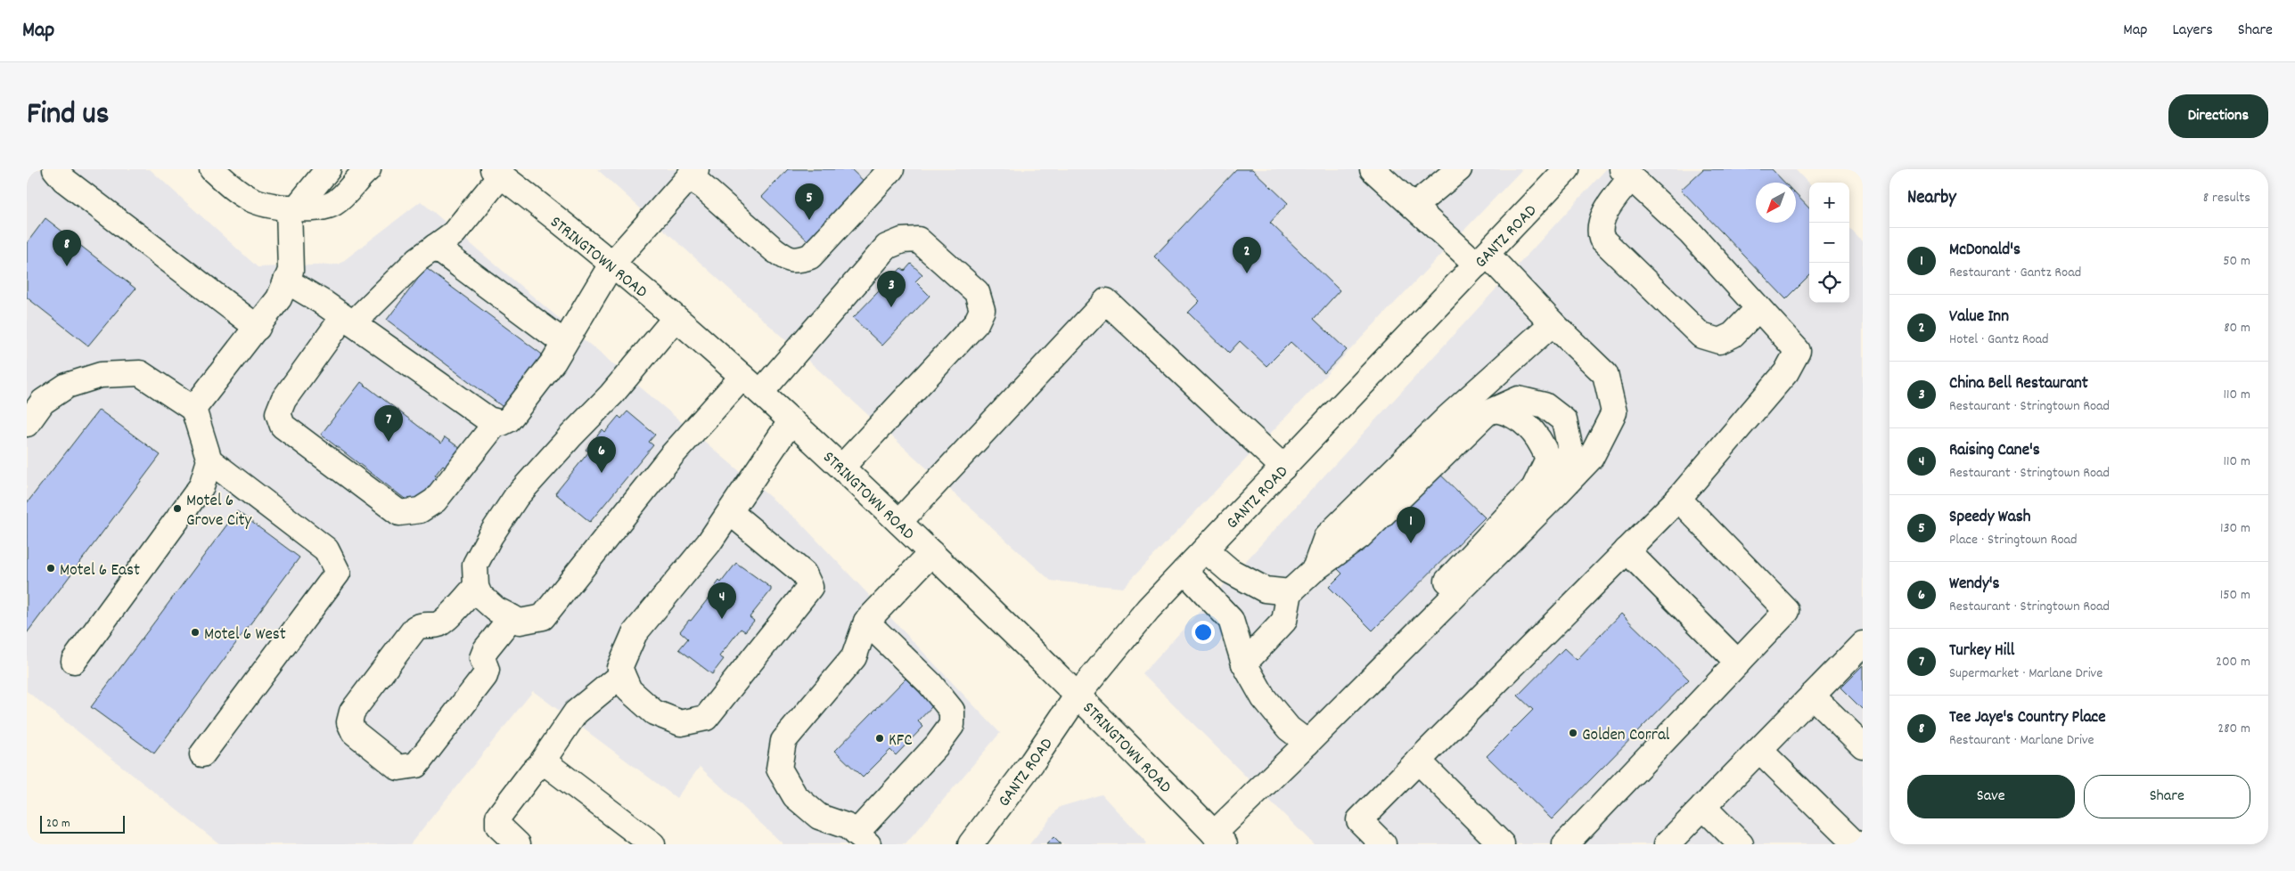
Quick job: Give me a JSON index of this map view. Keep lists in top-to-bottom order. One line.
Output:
{"streets":{"main road":["GANTZ ROAD","STRINGTOWN ROAD"]},"crossings":[["GANTZ ROAD","STRINGTOWN ROAD"]],"places":["Motel 6 Grove City","Motel 6 East","Motel 6 West","Golden Corral","KFC"],"scale_bar":"20 m","north":"bottom left","page":{"header":"Map","nav":["Map","Layers","Share"],"title":"Find us","buttons":["Directions",["Save","Share"]],"heading":["Nearby","8 results"],"map_buttons":["+","−"],"pins":["5","8","2","3","7","6","1","4"],"list":[{"mark":"1","name":"McDonald's","note":"Restaurant · Gantz Road","value":"50 m"},{"mark":"2","name":"Value Inn","note":"Hotel · Gantz Road","value":"80 m"},{"mark":"3","name":"China Bell Restaurant","note":"Restaurant · Stringtown Road","value":"110 m"},{"mark":"4","name":"Raising Cane's","note":"Restaurant · Stringtown Road","value":"110 m"},{"mark":"5","name":"Speedy Wash","note":"Place · Stringtown Road","value":"130 m"},{"mark":"6","name":"Wendy's","note":"Restaurant · Stringtown Road","value":"150 m"},{"mark":"7","name":"Turkey Hill","note":"Supermarket · Marlane Drive","value":"200 m"},{"mark":"8","name":"Tee Jaye's Country Place","note":"Restaurant · Marlane Drive","value":"280 m"}],"scale":"20 m"}}
